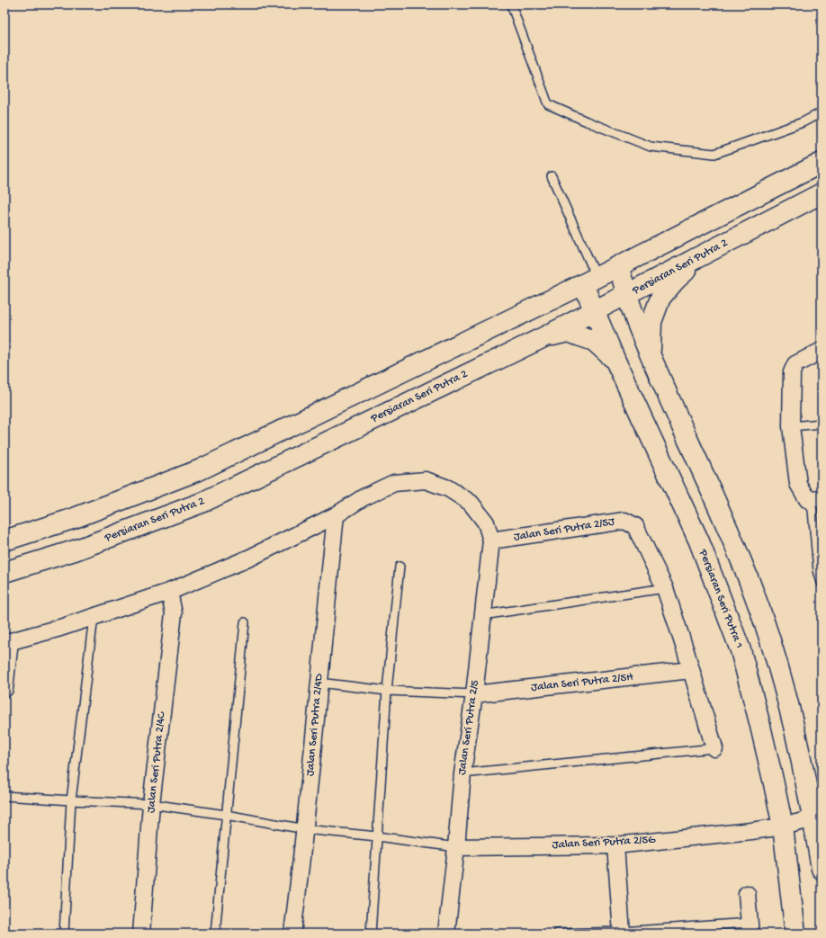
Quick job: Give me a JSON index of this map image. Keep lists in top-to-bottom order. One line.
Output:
{"streets":{"street":["Persiaran Seri Putra 2","Jalan Seri Putra 2/5J","Persiaran Seri Putra 1","Jalan Seri Putra 2/5H","Jalan Seri Putra 2/4D","Jalan Seri Putra 2/5","Jalan Seri Putra 2/4C","Jalan Seri Putra 2/5G"]},"crossings":[["Persiaran Seri Putra 2","Persiaran Seri Putra 1"],["Jalan Seri Putra 2/5J","Jalan Seri Putra 2/5"],["Persiaran Seri Putra 1","Jalan Seri Putra 2/5G"],["Jalan Seri Putra 2/5H","Jalan Seri Putra 2/5"],["Jalan Seri Putra 2/4D","Jalan Seri Putra 2/5"],["Jalan Seri Putra 2/5","Jalan Seri Putra 2/5G"]]}
